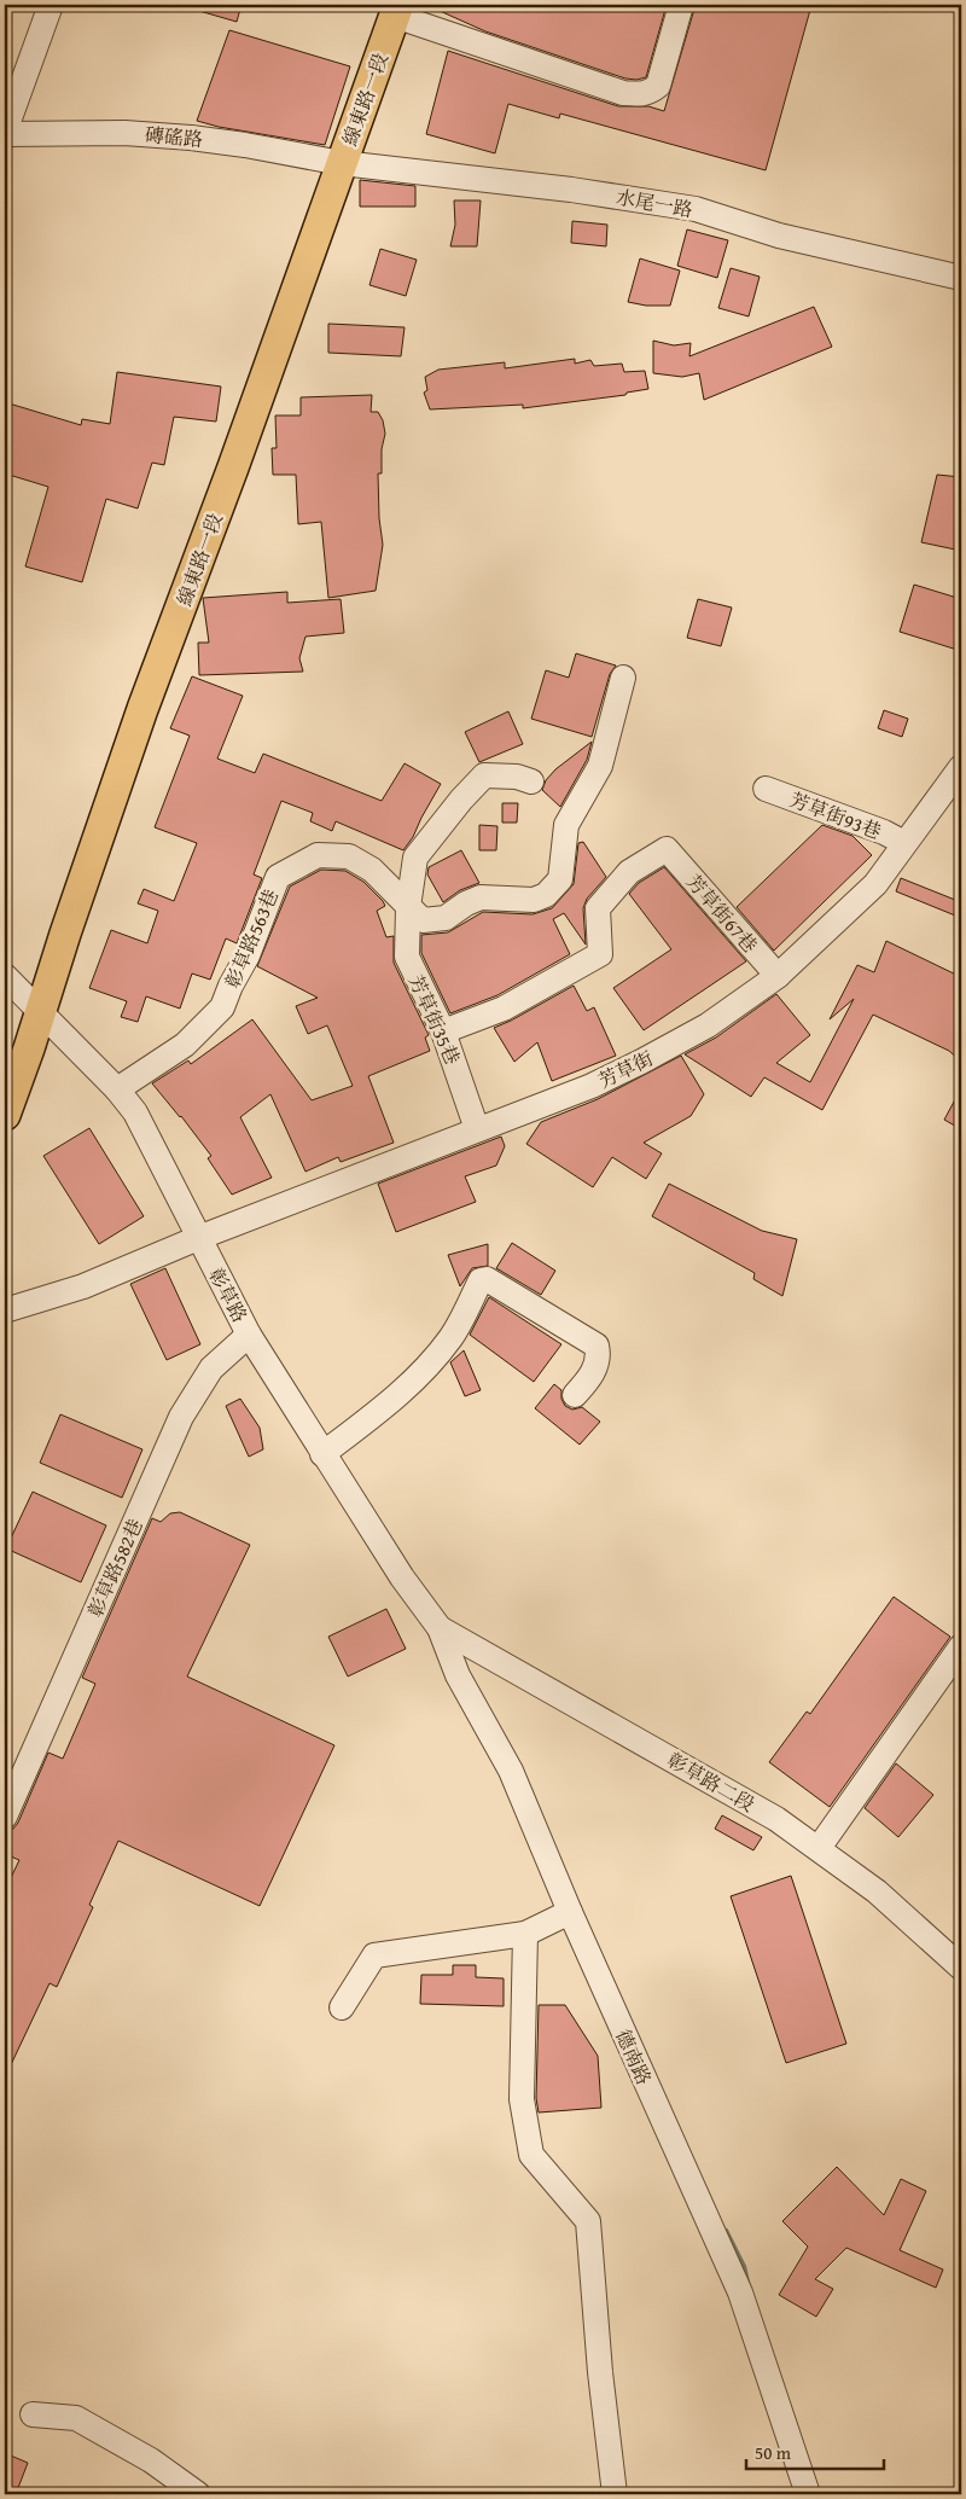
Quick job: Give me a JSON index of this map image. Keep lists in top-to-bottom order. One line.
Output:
{"streets":{"main road":["線東路一段"],"street":["磚磘路","水尾一路","芳草街93巷","芳草街67巷","彰草路563巷","芳草街35巷","芳草街","彰草路","彰草路582巷","彰草路二段","德南路"]},"crossings":[["線東路一段","磚磘路"],["線東路一段","水尾一路"],["線東路一段","彰草路"],["磚磘路","水尾一路"],["芳草街93巷","芳草街"],["芳草街67巷","芳草街35巷"],["芳草街67巷","芳草街"],["彰草路563巷","芳草街35巷"],["彰草路563巷","彰草路"],["芳草街35巷","芳草街"],["芳草街","彰草路"],["彰草路","彰草路582巷"],["彰草路","彰草路二段"],["彰草路","德南路"],["彰草路二段","德南路"]],"scale_bar":"50 m"}
